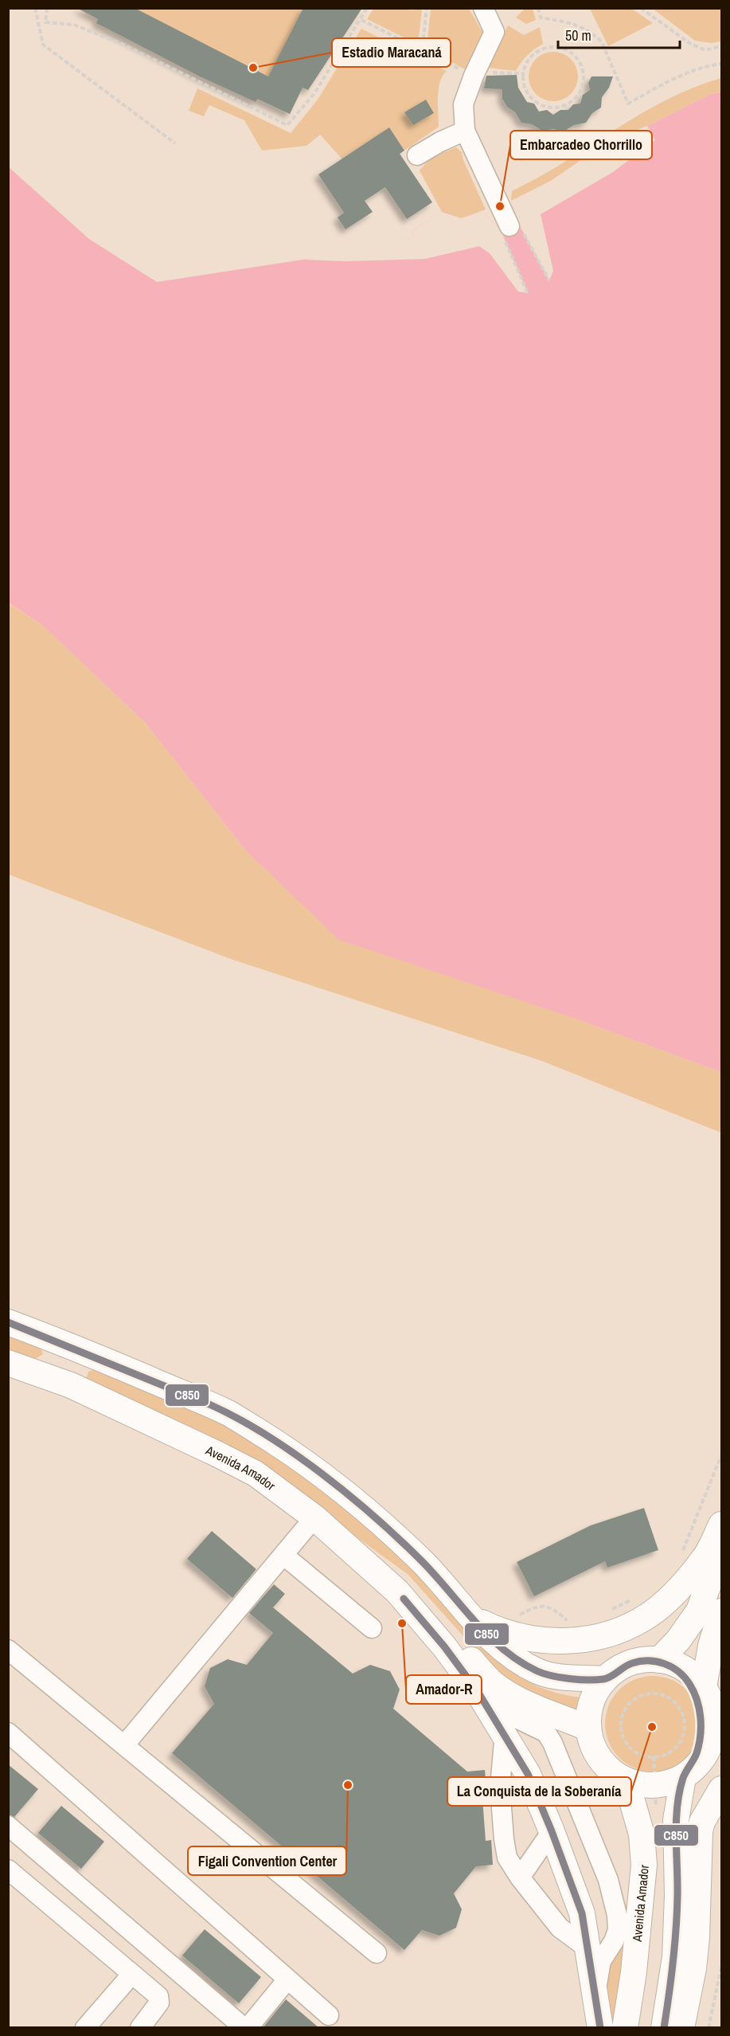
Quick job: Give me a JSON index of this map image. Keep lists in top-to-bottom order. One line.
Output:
{"streets":{"main road":["Avenida Amador"]},"places":["Estadio Maracaná","Embarcadeo Chorrillo","Amador-R","La Conquista de la Soberanía","Figali Convention Center"],"lines":["transit line C850"],"scale_bar":"50 m"}
